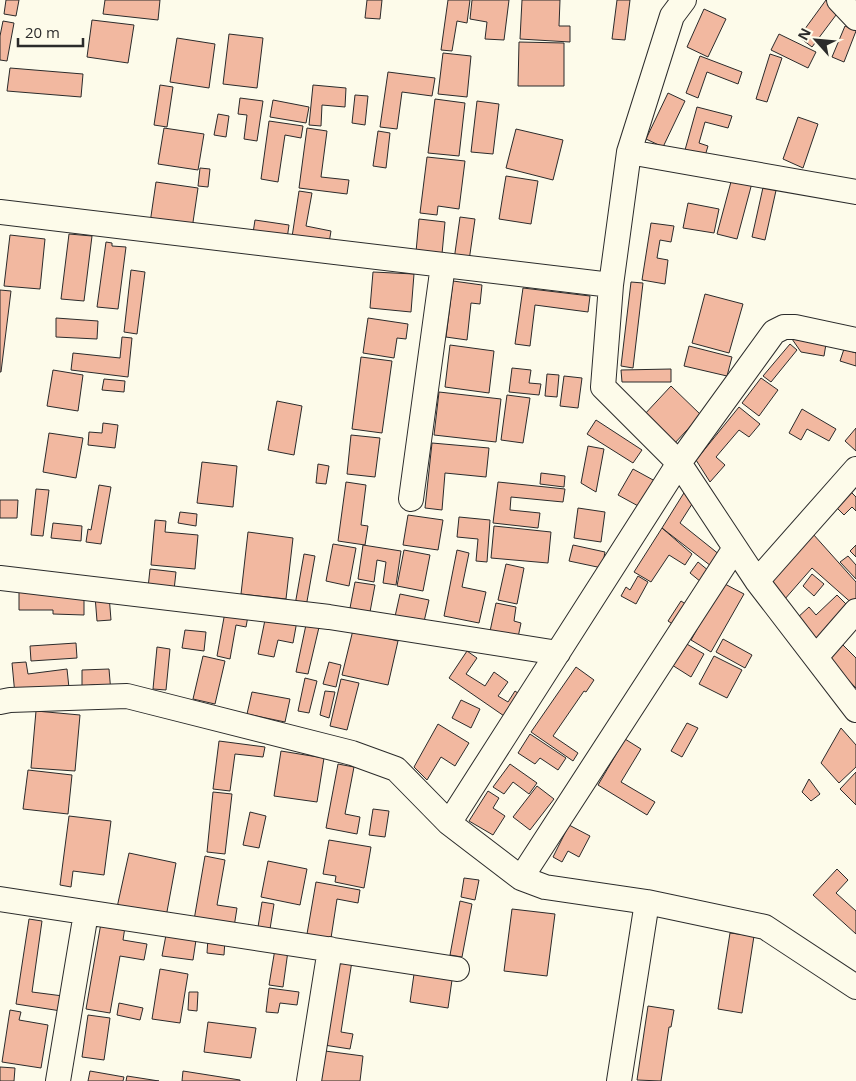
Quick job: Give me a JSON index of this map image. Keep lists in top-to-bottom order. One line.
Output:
{"scale_bar":"20 m","north":"top left"}
